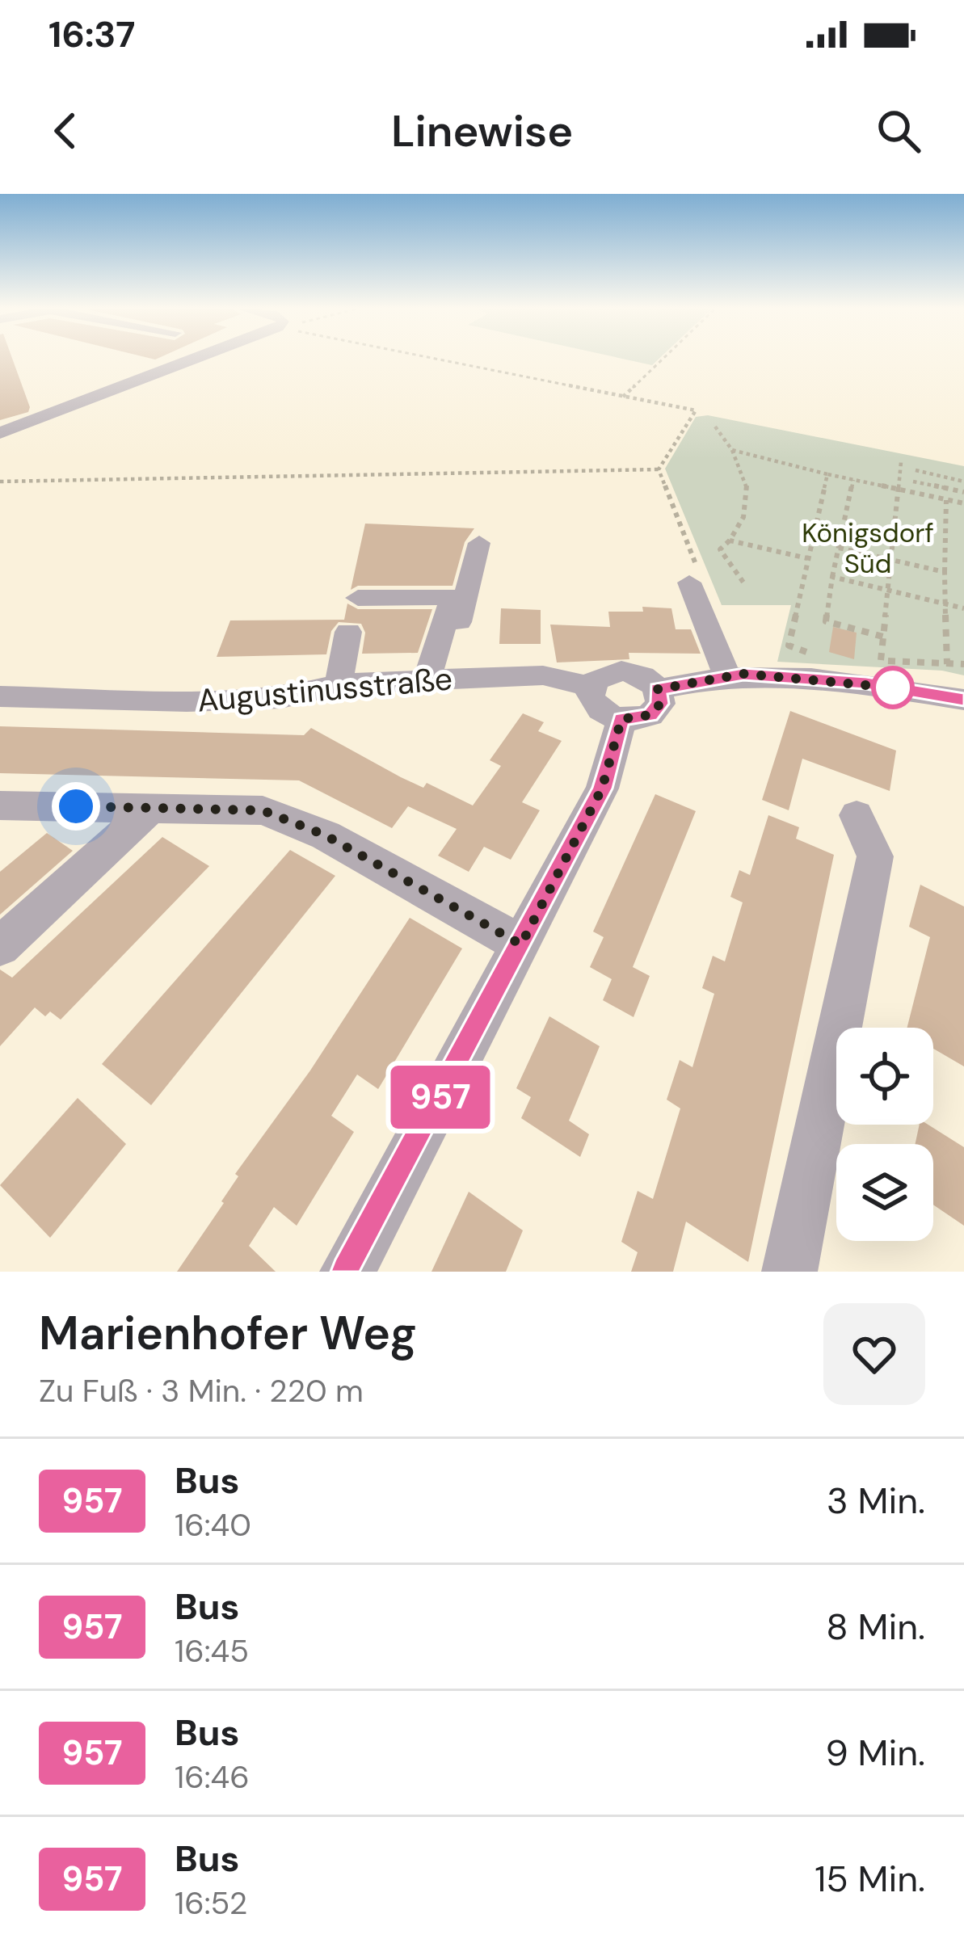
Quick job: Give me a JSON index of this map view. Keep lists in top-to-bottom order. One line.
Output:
{"streets":{"street":["Augustinusstraße"]},"parks":["Königsdorf Süd"],"lines":["bus line 957"],"page":{"status":"16:37","header":"Linewise","on_map":"957","heading":["Marienhofer Weg","Zu Fuß · 3 Min. · 220 m"],"list":[{"mark":"957","name":"Bus","note":"16:40","value":"3 Min."},{"mark":"957","name":"Bus","note":"16:45","value":"8 Min."},{"mark":"957","name":"Bus","note":"16:46","value":"9 Min."},{"mark":"957","name":"Bus","note":"16:52","value":"15 Min."}]}}
